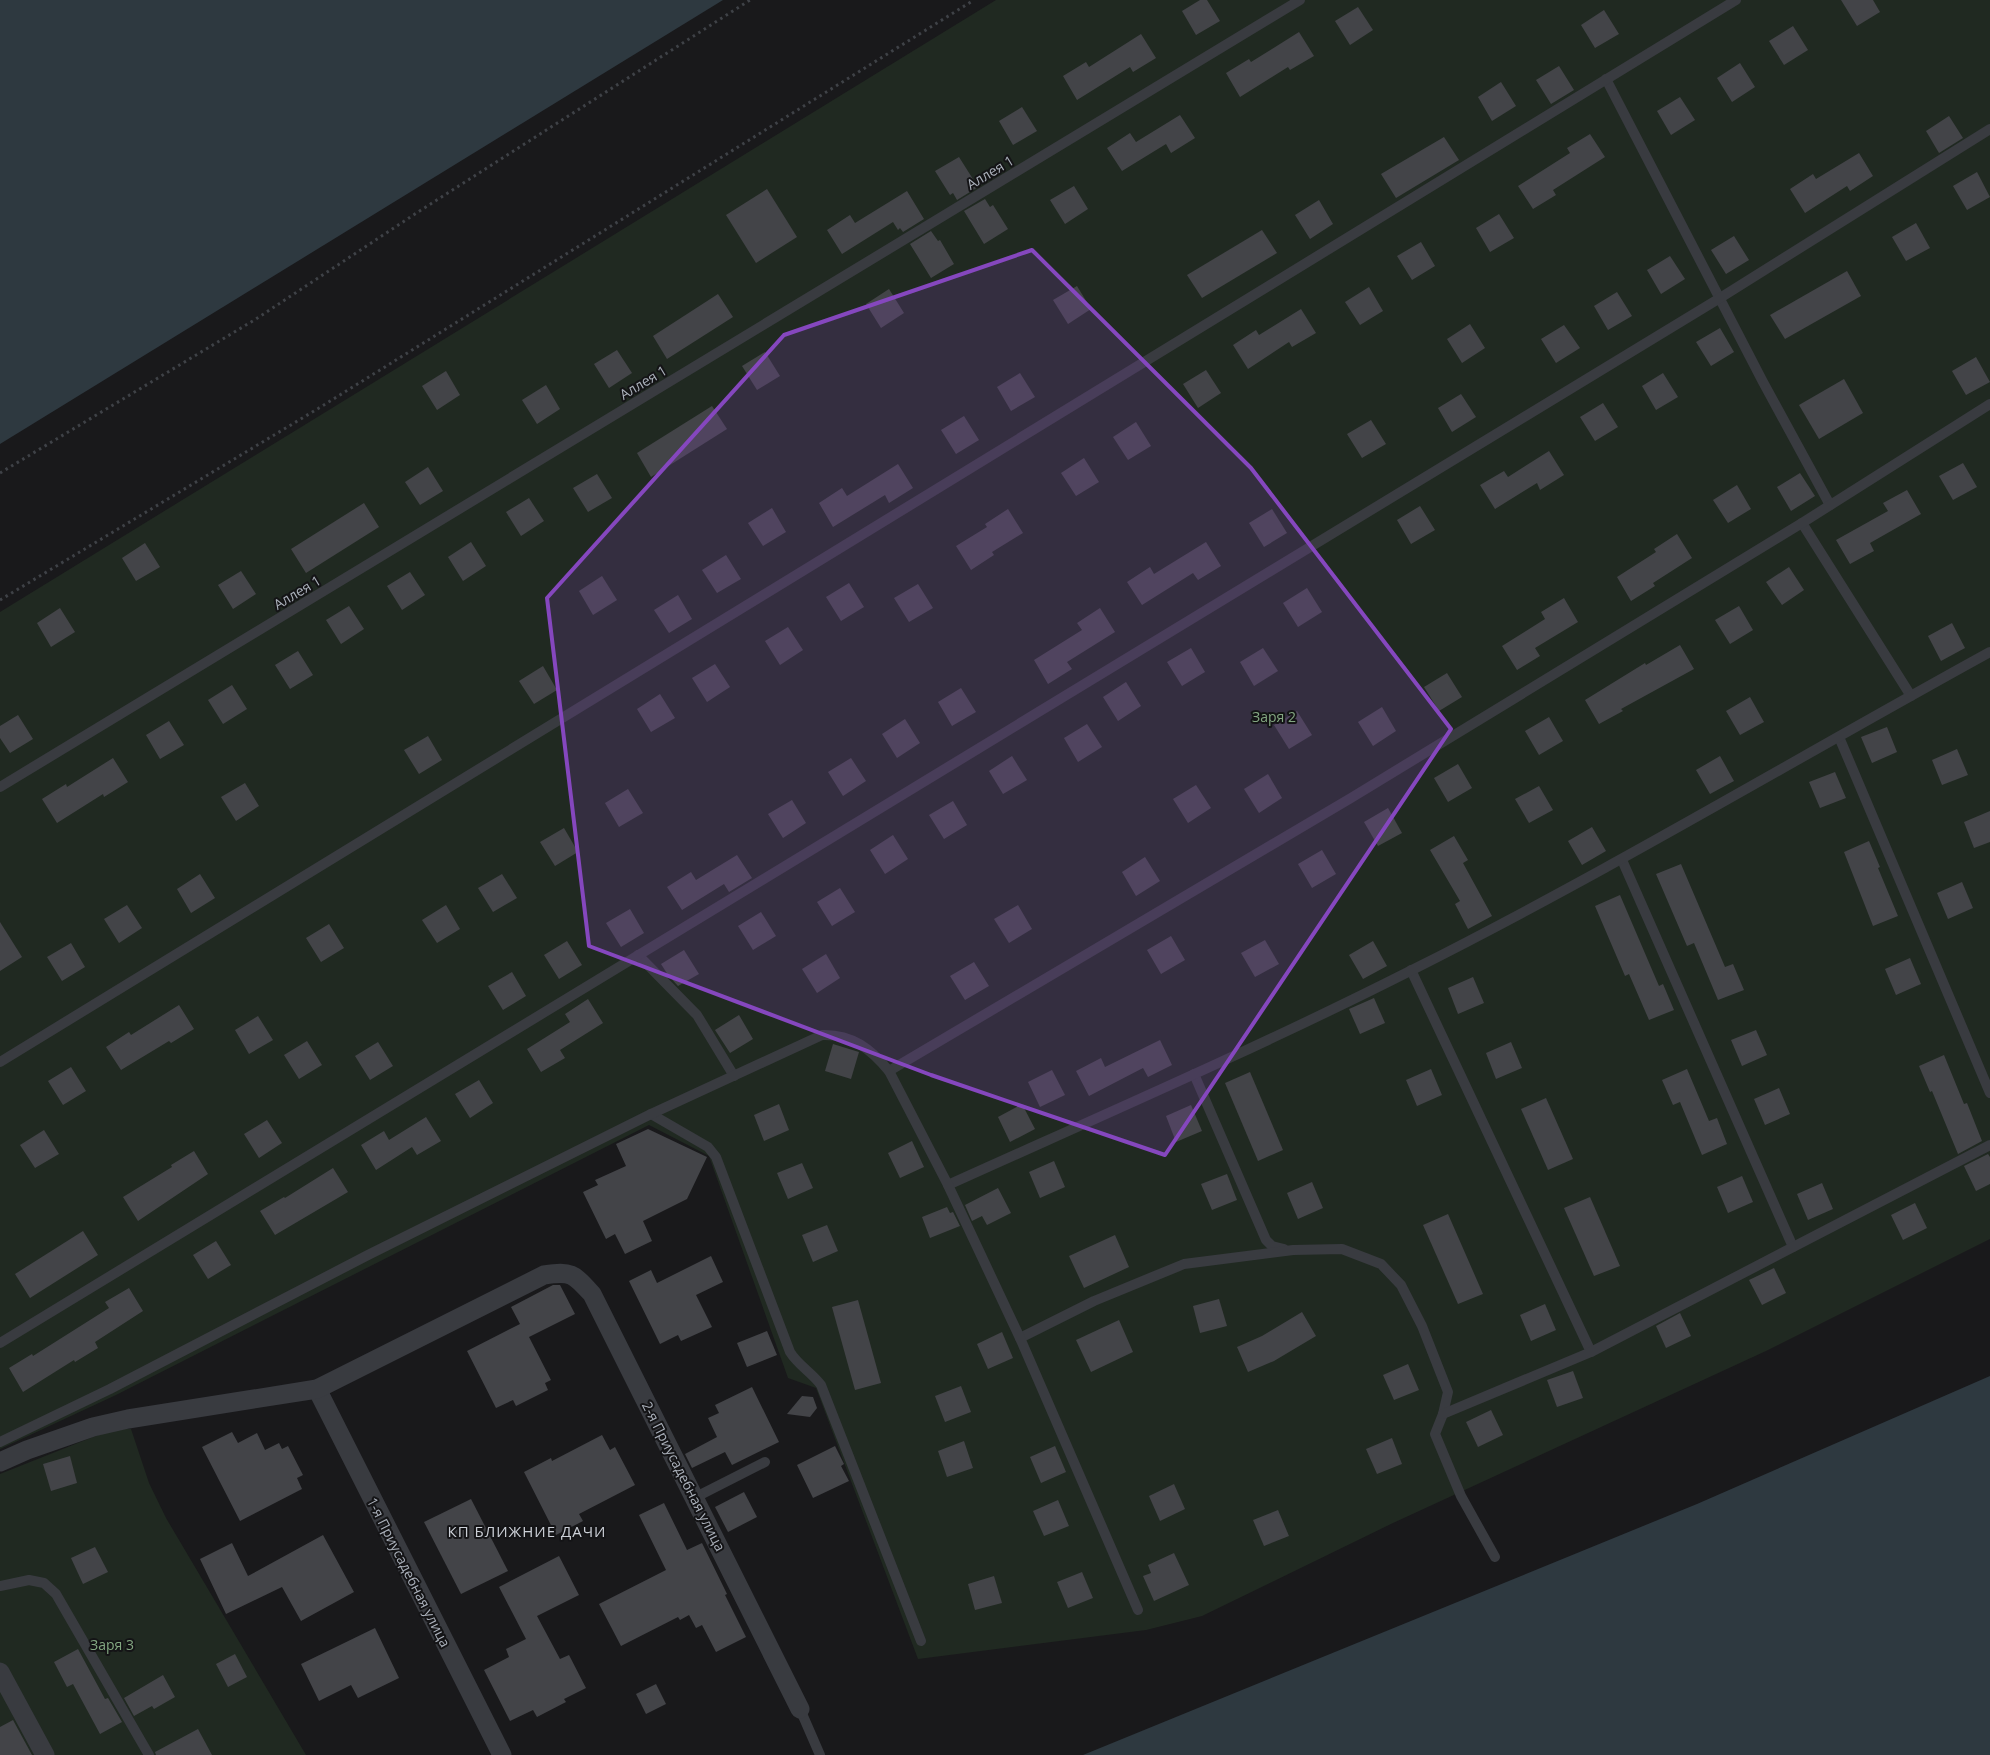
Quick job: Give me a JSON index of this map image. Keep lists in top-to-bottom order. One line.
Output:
{"streets":{"street":["2-я Приусадебная улица","1-я Приусадебная улица"],"lane":["Аллея 1"]},"crossings":[["2-я Приусадебная улица","1-я Приусадебная улица"]],"districts":["КП БЛИЖНИЕ ДАЧИ"],"parks":["Заря 2","Заря 3"]}
